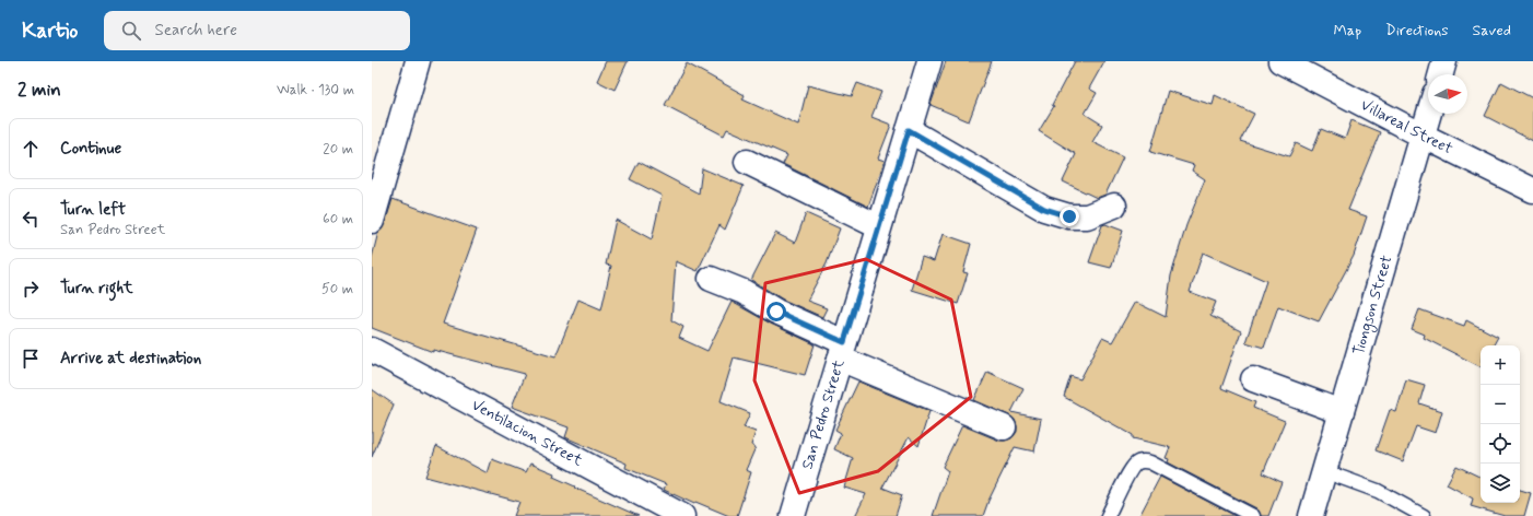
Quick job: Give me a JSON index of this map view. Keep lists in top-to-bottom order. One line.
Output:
{"streets":{"street":["Villareal Street","Tiongson Street","San Pedro Street","Ventilacion Street"]},"crossings":[["Villareal Street","Tiongson Street"]],"north":"right","page":{"header":"Kartio","search":"Search here","nav":["Map","Directions","Saved"],"heading":["2 min","Walk · 130 m"],"list":[["Continue","20 m"],["Turn left","San Pedro Street","60 m"],["Turn right","50 m"],"Arrive at destination"],"map_buttons":["+","−"]}}
